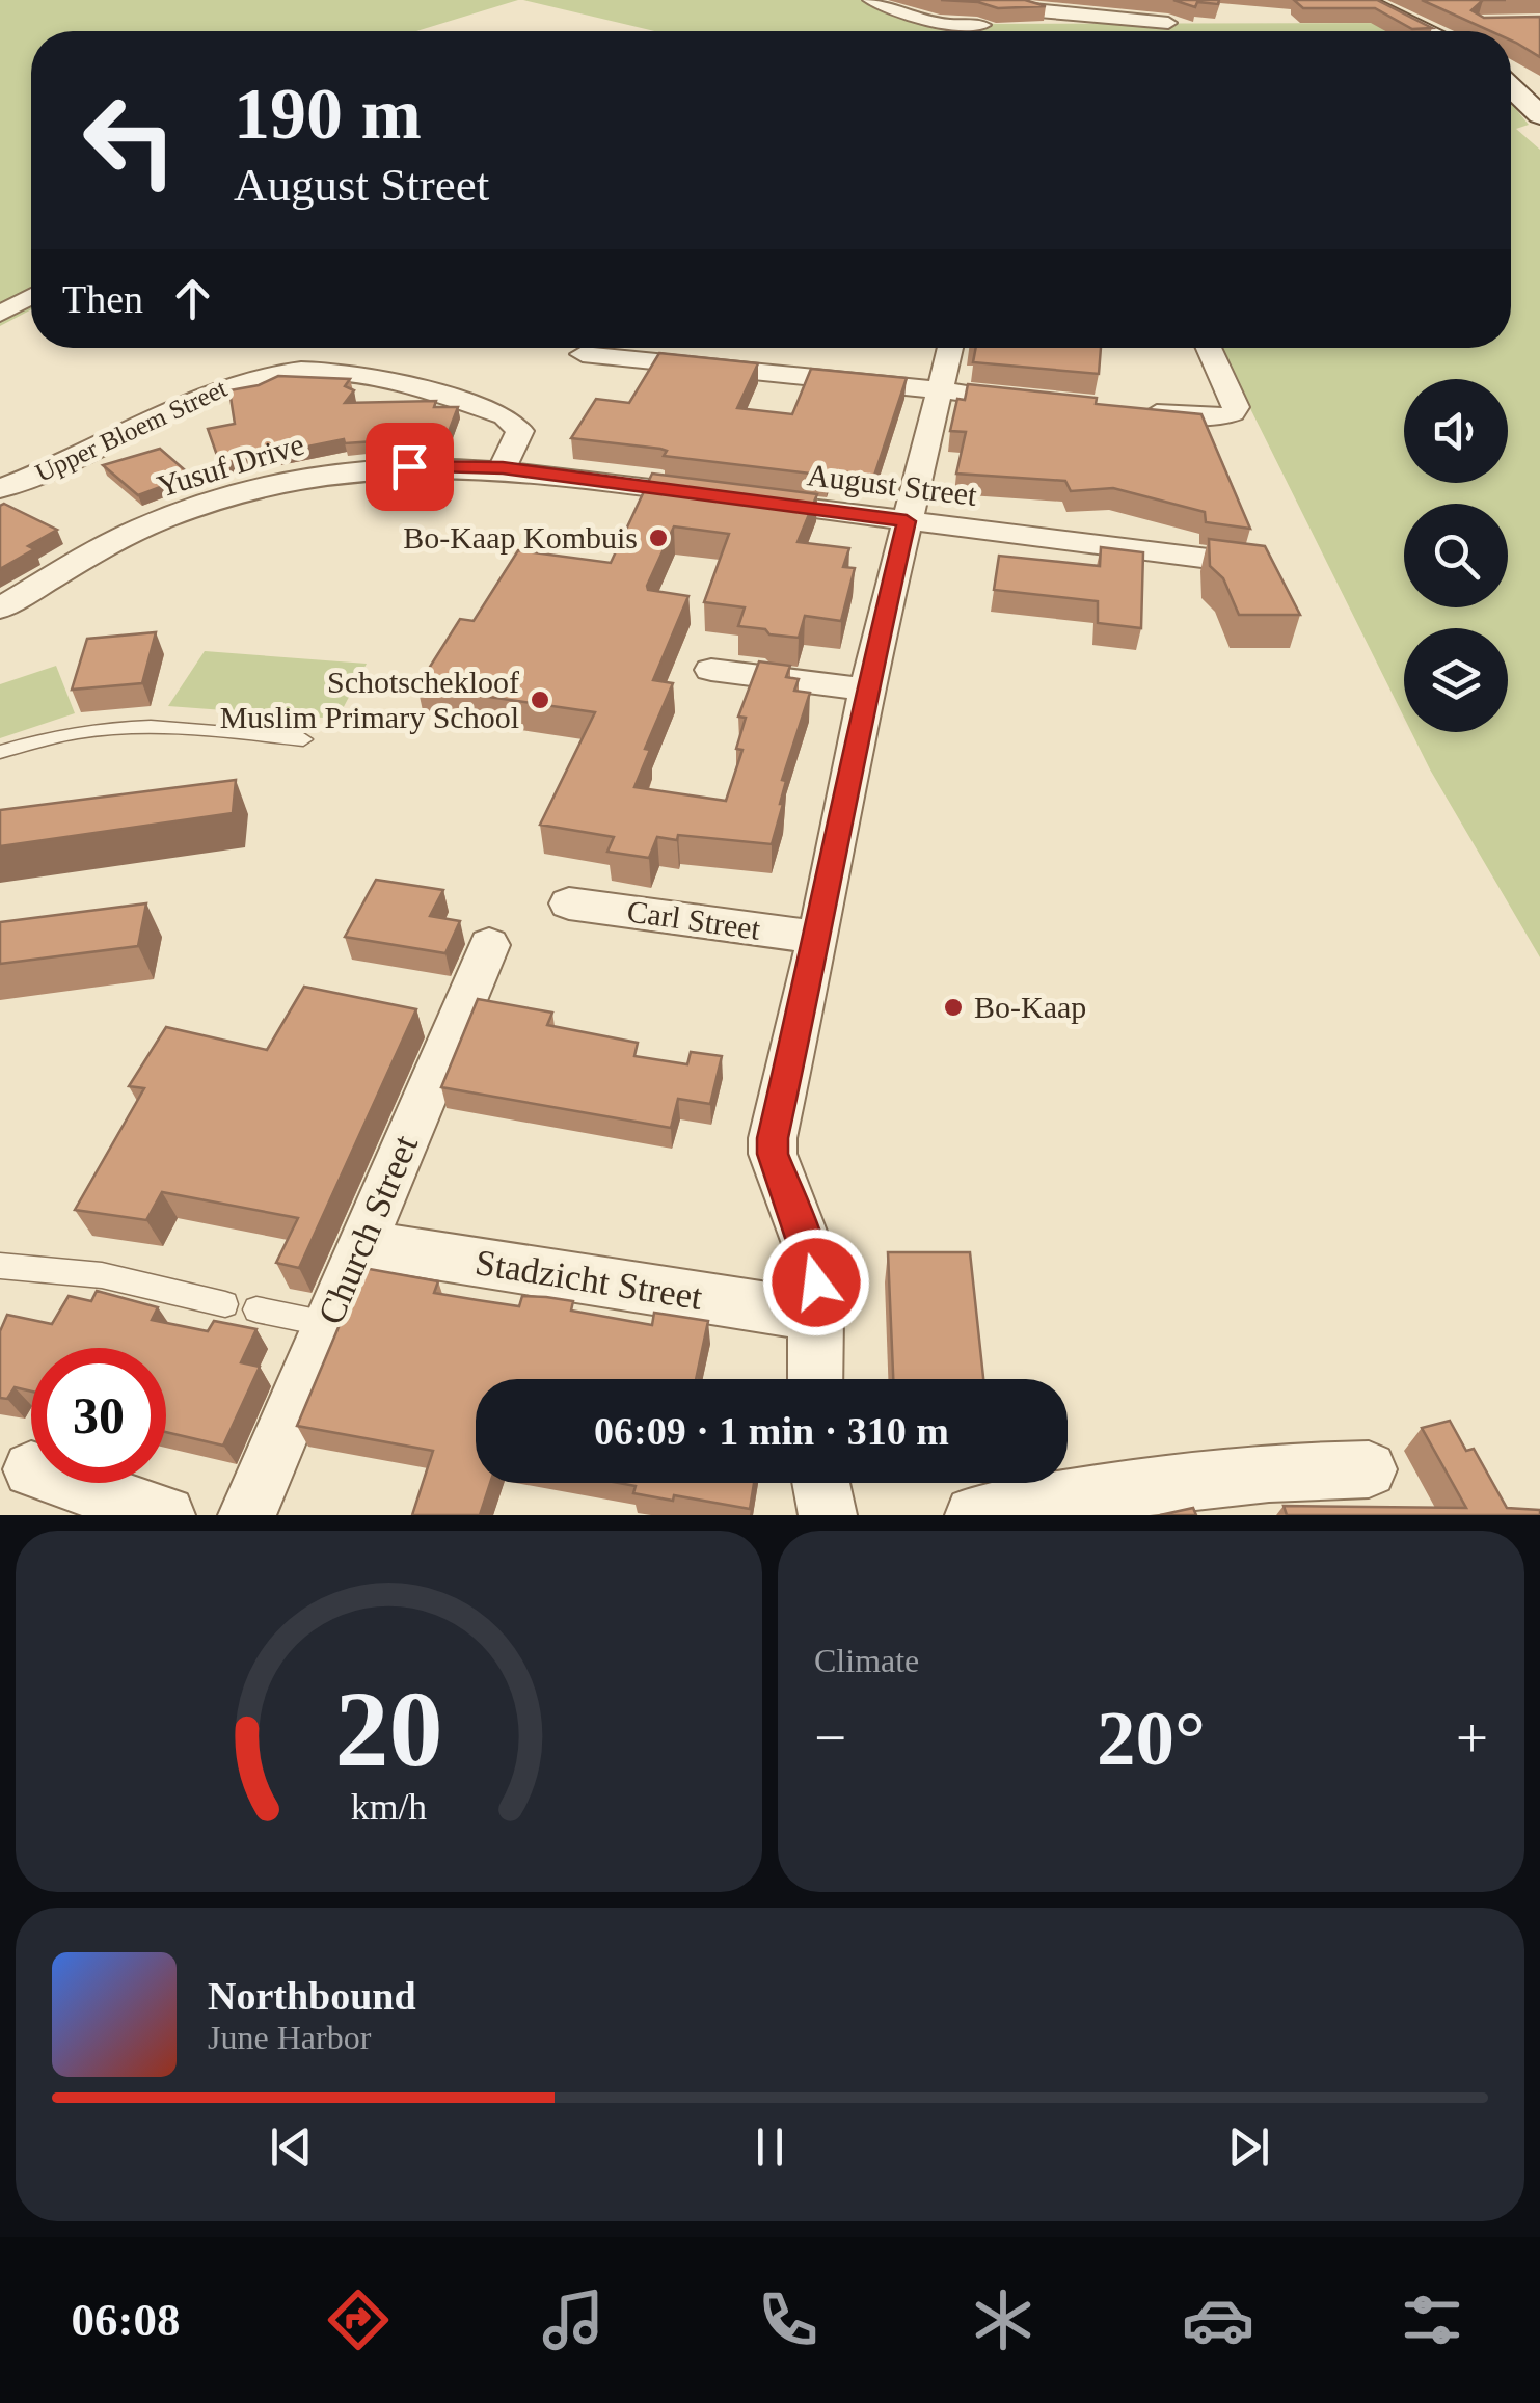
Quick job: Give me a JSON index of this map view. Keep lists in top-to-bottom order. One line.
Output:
{"streets":{"street":["Upper Bloem Street","Yusuf Drive","August Street","Carl Street","Church Street","Stadzicht Street"]},"crossings":[["Upper Bloem Street","Yusuf Drive"],["Upper Bloem Street","August Street"],["Yusuf Drive","August Street"],["Church Street","Stadzicht Street"]],"places":["Bo-Kaap Kombuis","Schotschekloof Muslim Primary School","Bo-Kaap"],"page":{"turn":["190 m","August Street"],"then":"Then","limit":"30","trip":"06:09 · 1 min · 310 m","tile":"Climate","heat":["−","20°","+"],"song":["Northbound","June Harbor"],"tabs":"06:08","gauge":["20","km/h"]}}
